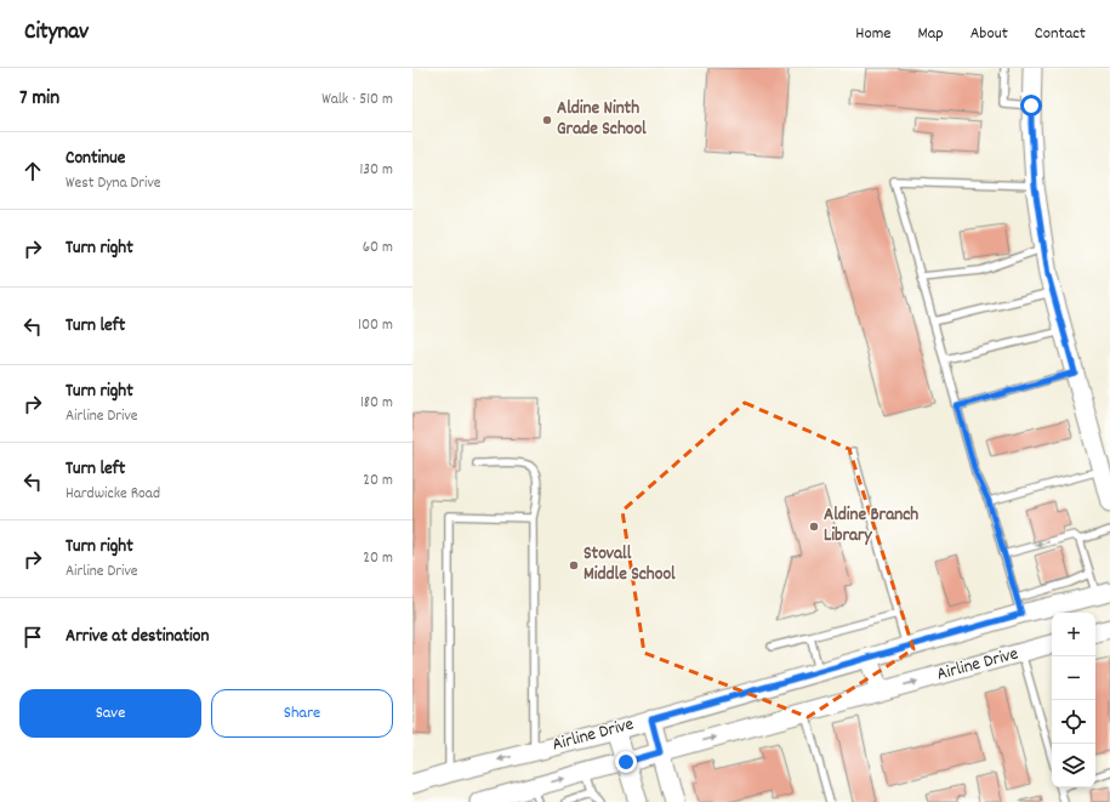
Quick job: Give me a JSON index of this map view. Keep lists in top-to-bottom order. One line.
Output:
{"streets":{"main road":["Airline Drive"]},"places":["Aldine Ninth Grade School","Aldine Branch Library","Stovall Middle School"],"page":{"header":"Citynav","nav":["Home","Map","About","Contact"],"heading":["7 min","Walk · 510 m"],"list":[["Continue","West Dyna Drive","130 m"],["Turn right","60 m"],["Turn left","100 m"],["Turn right","Airline Drive","180 m"],["Turn left","Hardwicke Road","20 m"],["Turn right","Airline Drive","20 m"],"Arrive at destination"],"map_buttons":["+","−"],"buttons":["Save","Share"]}}
